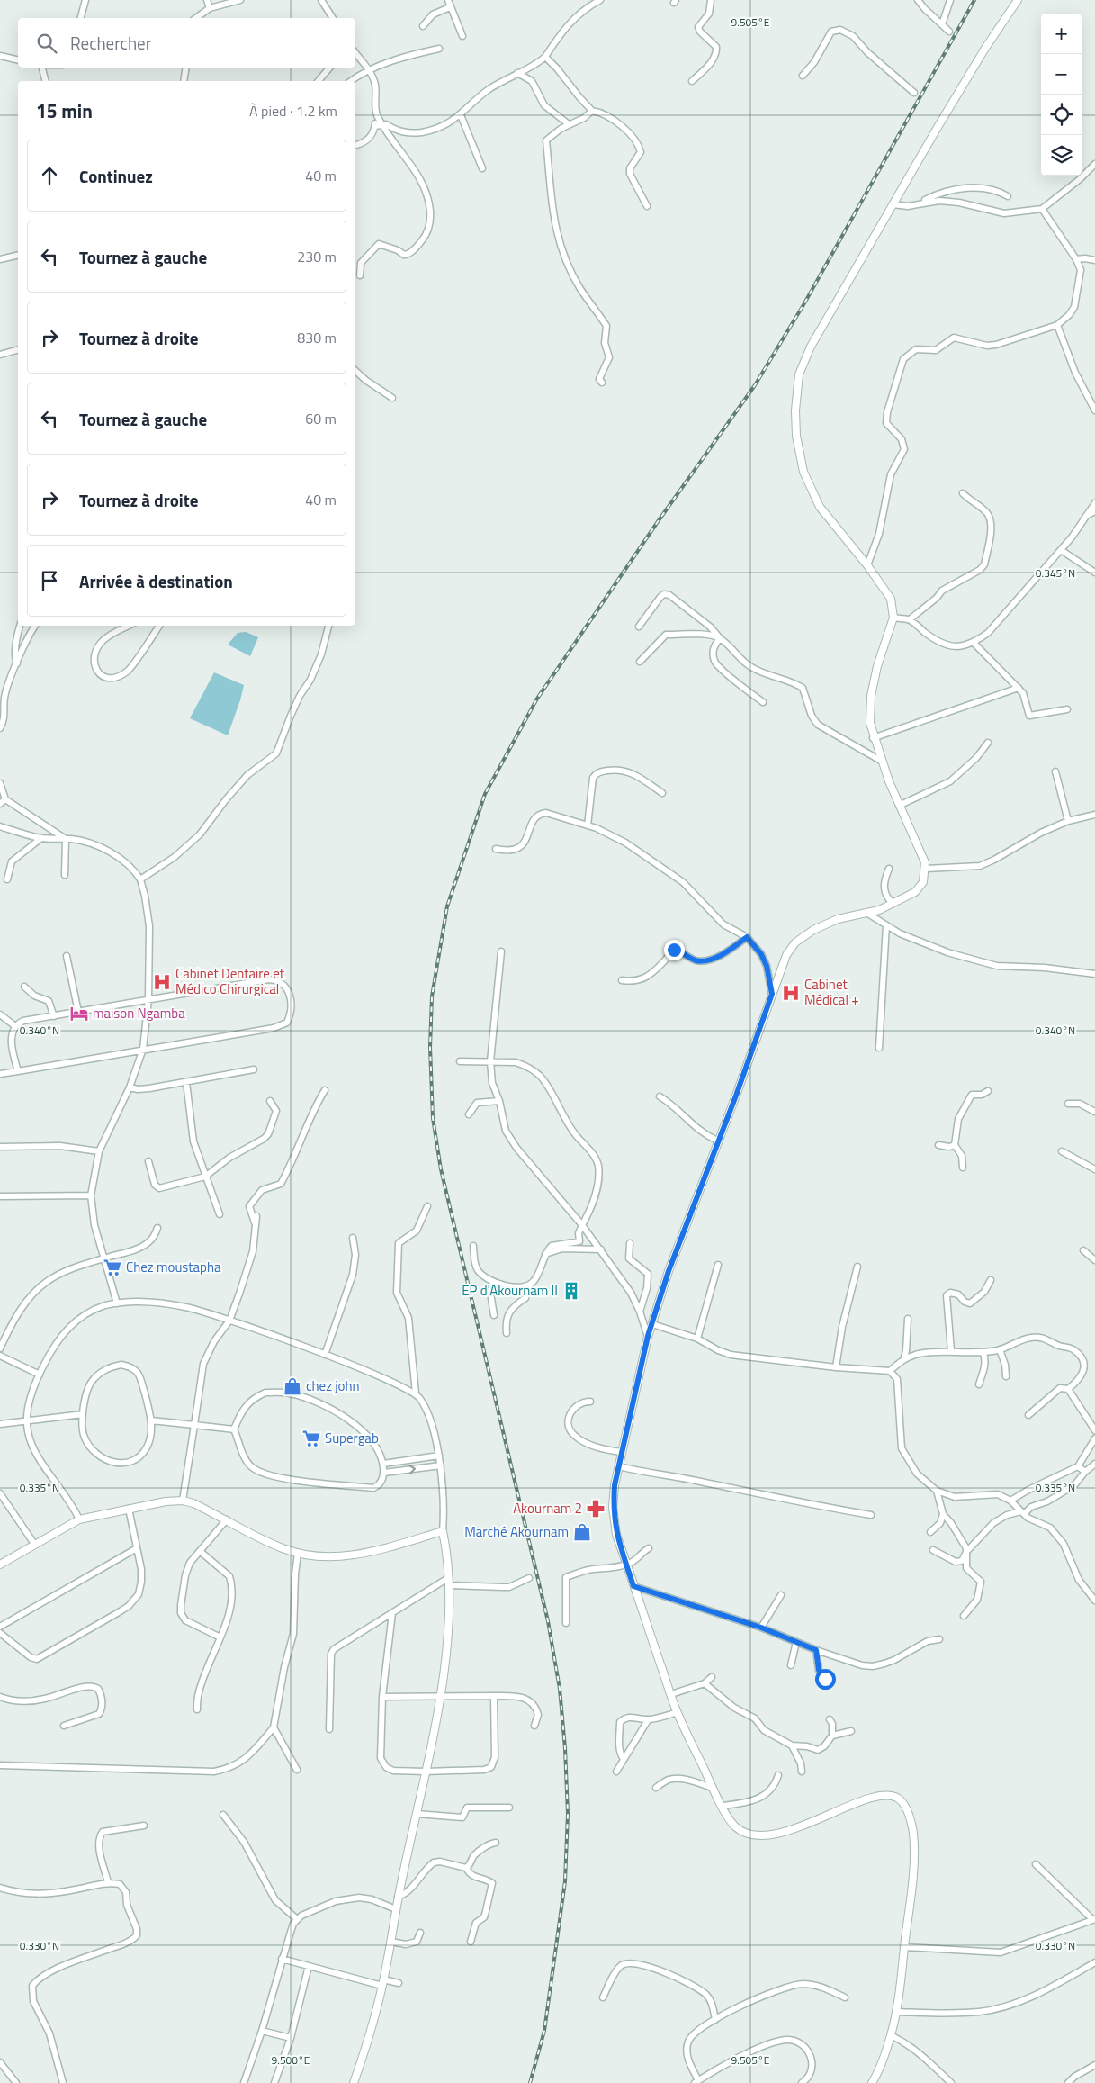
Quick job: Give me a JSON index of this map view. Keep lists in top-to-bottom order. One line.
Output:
{"places":{"hospital":["Cabinet Dentaire et Médico Chirurgical","Cabinet Médical +"],"hotel":["maison Ngamba"],"supermarket":["Chez moustapha","Supergab"],"building":["EP d'Akournam II"],"shop":["chez john","Marché Akournam"],"pharmacy":["Akournam 2"]},"page":{"map_buttons":["+","−"],"search":"Rechercher","heading":["15 min","À pied · 1.2 km"],"list":[["Continuez","40 m"],["Tournez à gauche","230 m"],["Tournez à droite","830 m"],["Tournez à gauche","60 m"],["Tournez à droite","40 m"],"Arrivée à destination"]},"coordinates":["9.505°E","0.345°N","0.340°N","0.335°N","0.330°N","9.500°E"]}
